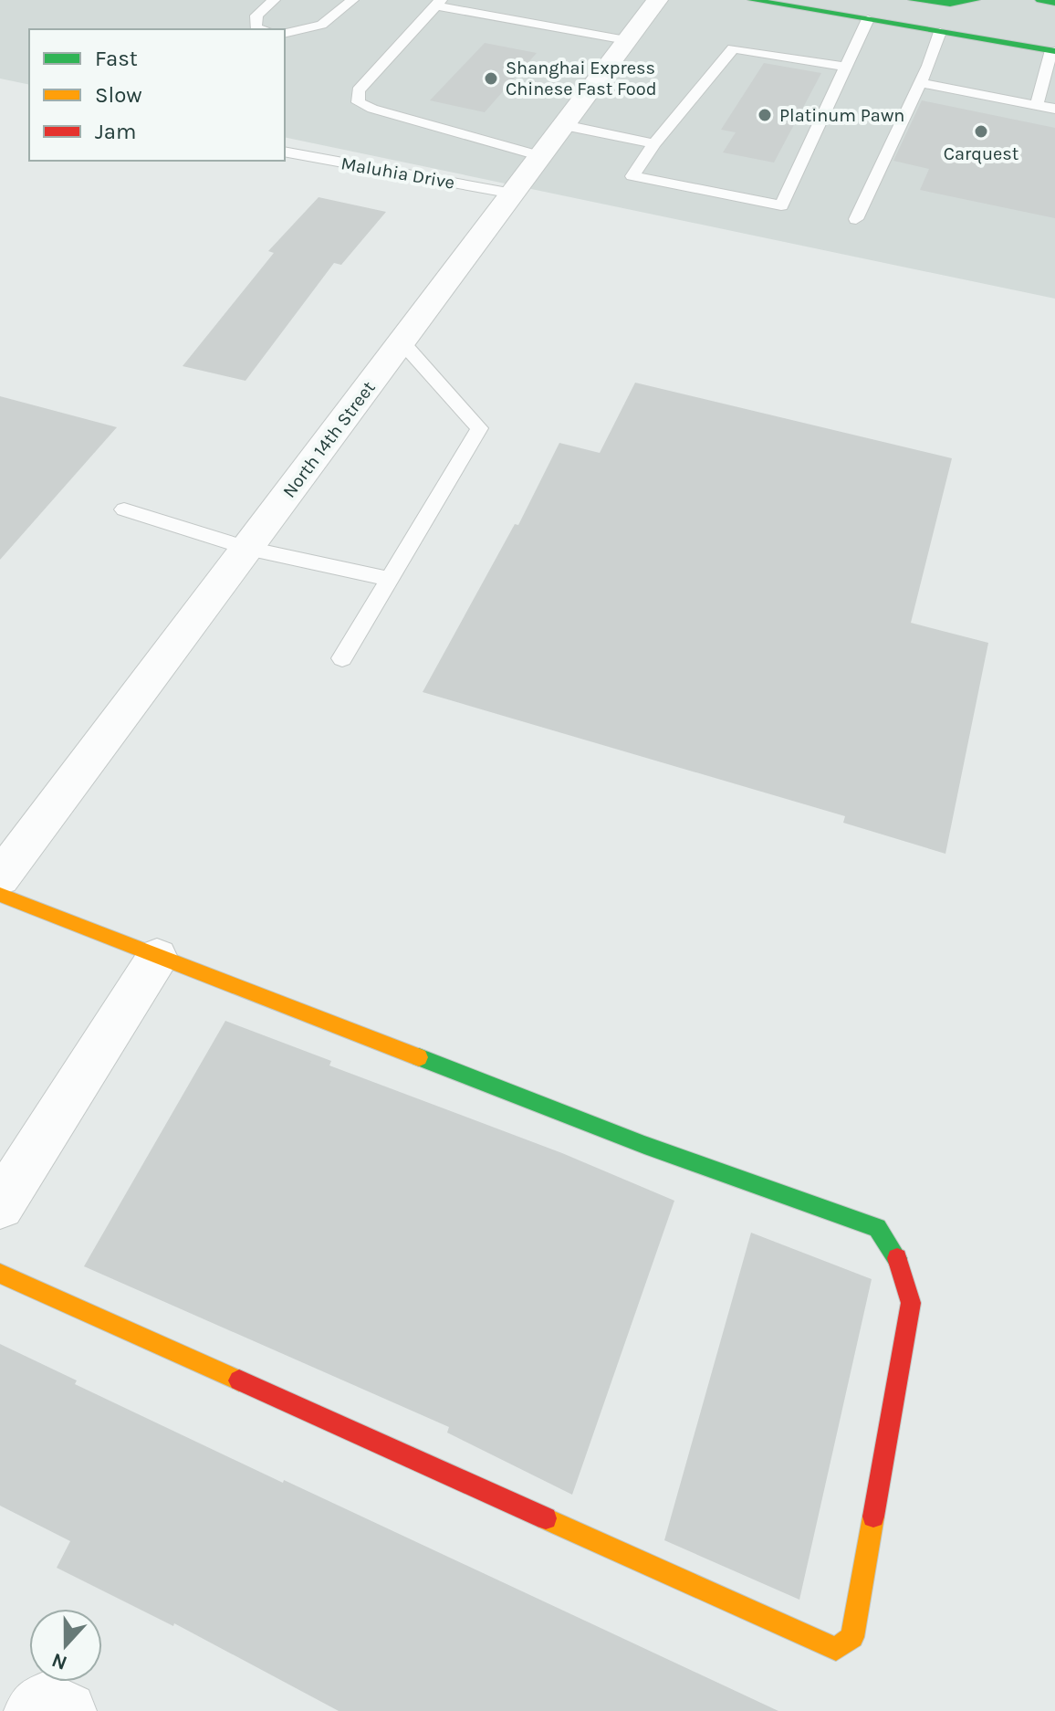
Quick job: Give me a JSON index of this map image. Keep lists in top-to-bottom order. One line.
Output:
{"streets":{"street":["North 14th Street"],"lane":["Maluhia Drive"]},"crossings":[["Maluhia Drive","North 14th Street"]],"places":["Shanghai Express Chinese Fast Food","Platinum Pawn","Carquest"],"legend":["Fast","Slow","Jam"],"north":"bottom"}
